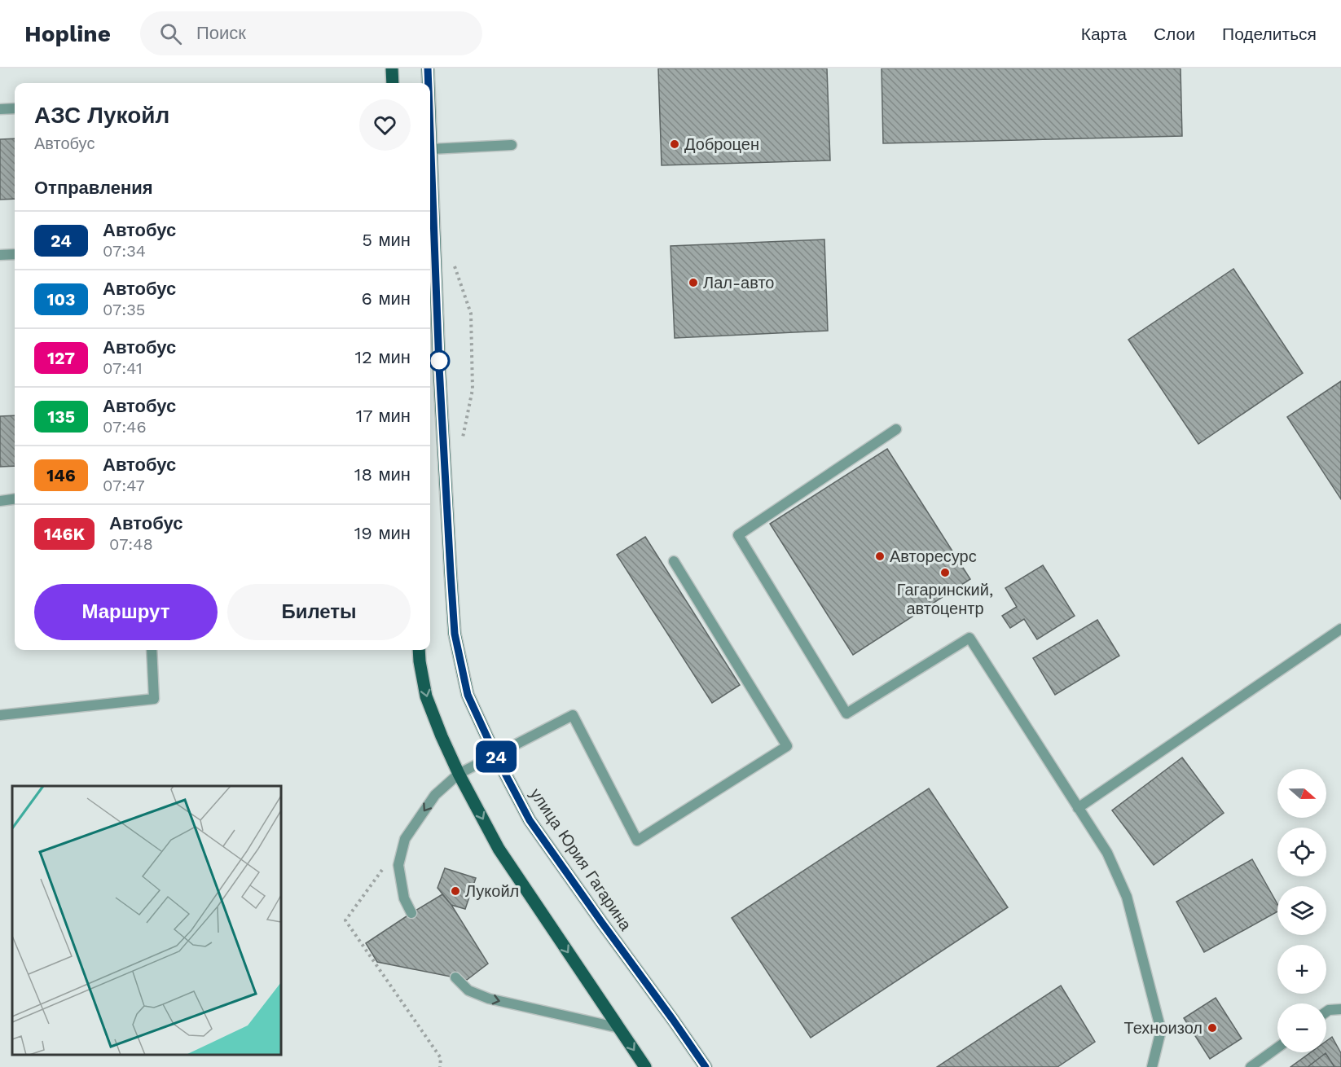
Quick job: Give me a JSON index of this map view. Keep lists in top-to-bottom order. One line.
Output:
{"streets":{"main road":["улица Юрия Гагарина"]},"places":["Доброцен","Лал-авто","Авторесурс","Гагаринский, автоцентр","Лукойл","Техноизол"],"lines":["bus line 24"],"north":"right","page":{"header":"Hopline","search":"Поиск","nav":["Карта","Слои","Поделиться"],"on_map":"24","heading":[["АЗС Лукойл","Автобус"],"Отправления"],"list":[{"mark":"24","name":"Автобус","note":"07:34","value":"5 мин"},{"mark":"103","name":"Автобус","note":"07:35","value":"6 мин"},{"mark":"127","name":"Автобус","note":"07:41","value":"12 мин"},{"mark":"135","name":"Автобус","note":"07:46","value":"17 мин"},{"mark":"146","name":"Автобус","note":"07:47","value":"18 мин"},{"mark":"146K","name":"Автобус","note":"07:48","value":"19 мин"}],"buttons":["Маршрут","Билеты"],"map_buttons":["+","−"]}}
